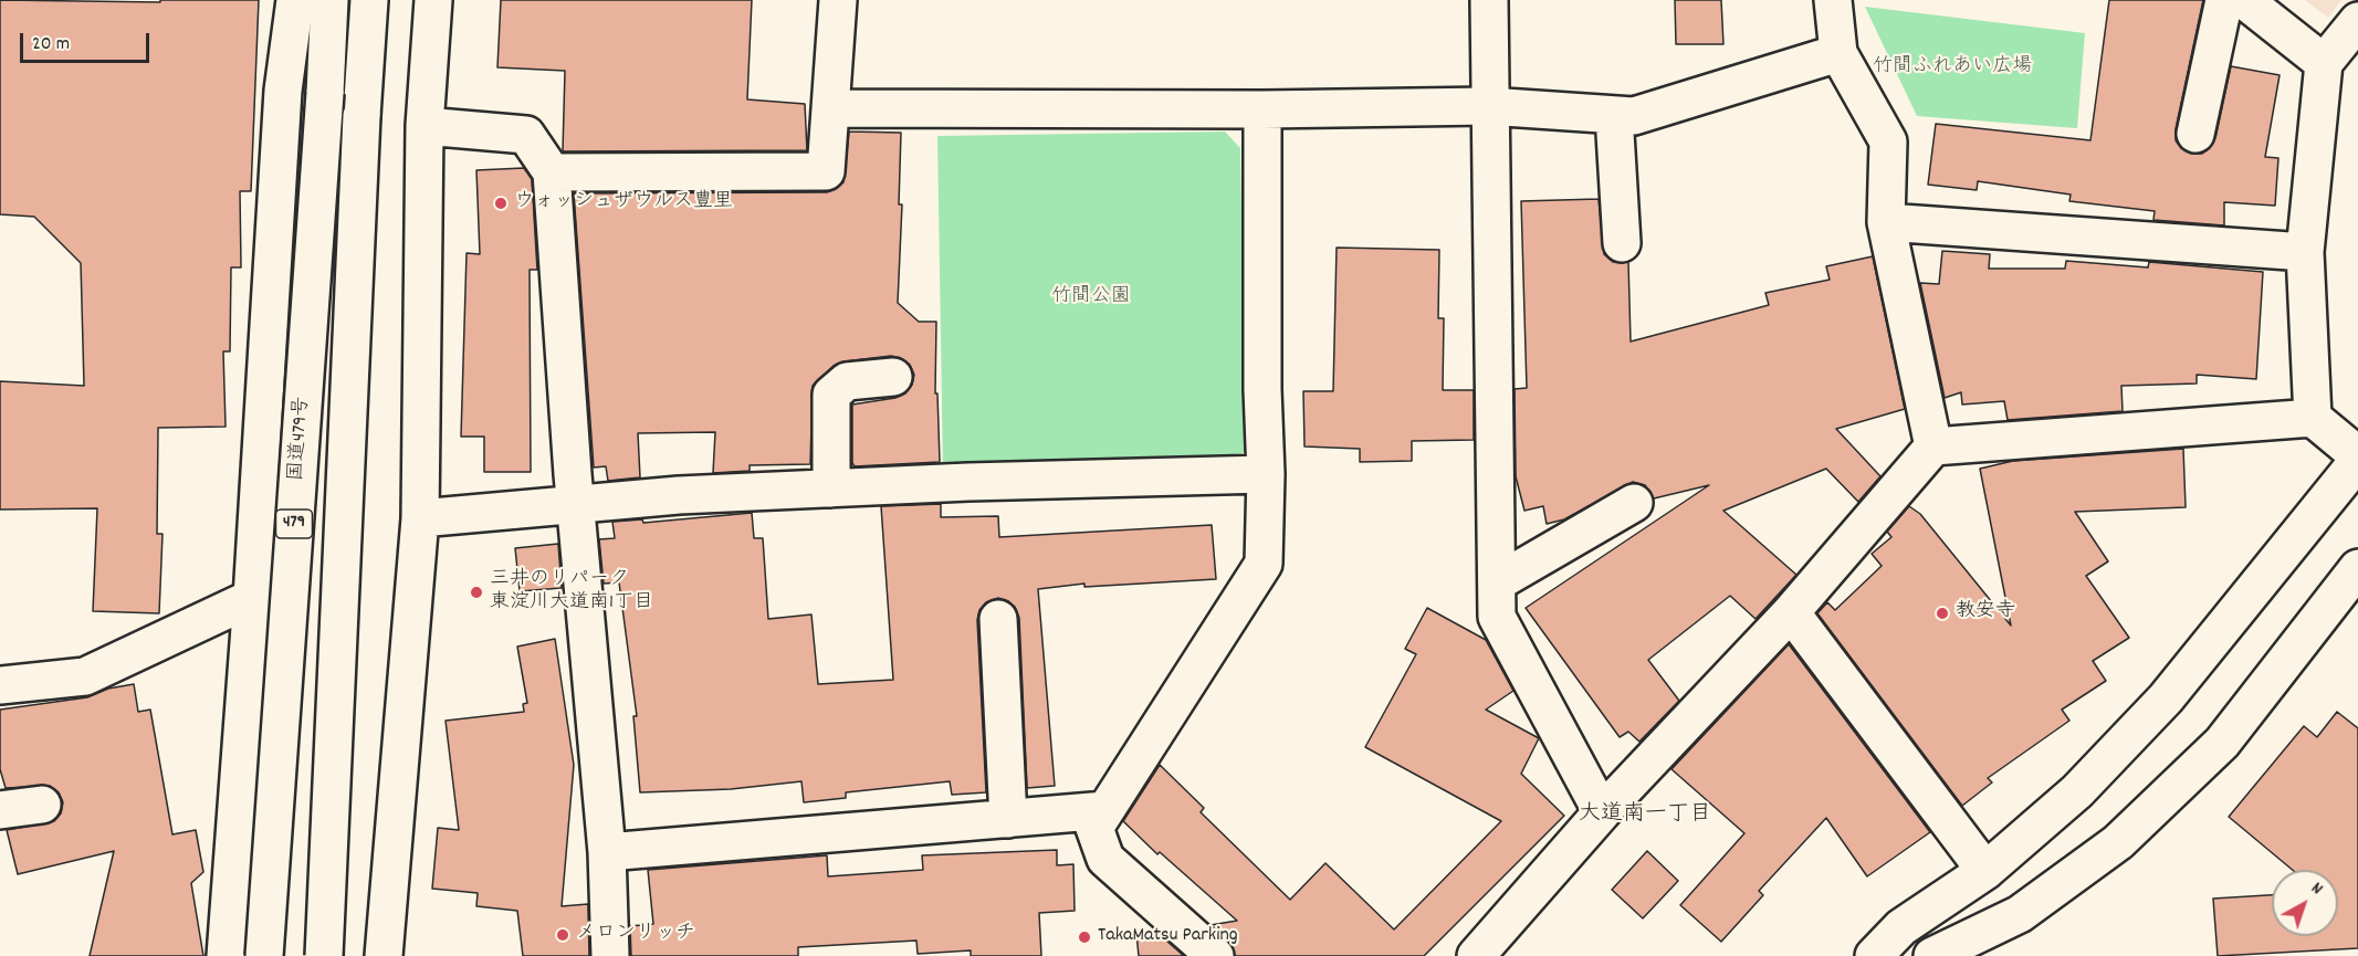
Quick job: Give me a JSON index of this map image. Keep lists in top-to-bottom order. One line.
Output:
{"streets":{"main road":["国道479号","479"]},"districts":["大道南一丁目"],"parks":["竹間ふれあい広場","竹間公園"],"places":["ウォッシュザウルス豊里","三井のリパーク 東淀川大道南1丁目","教安寺","メロンリッチ","TakaMatsu Parking"],"scale_bar":"20 m","north":"top right"}
